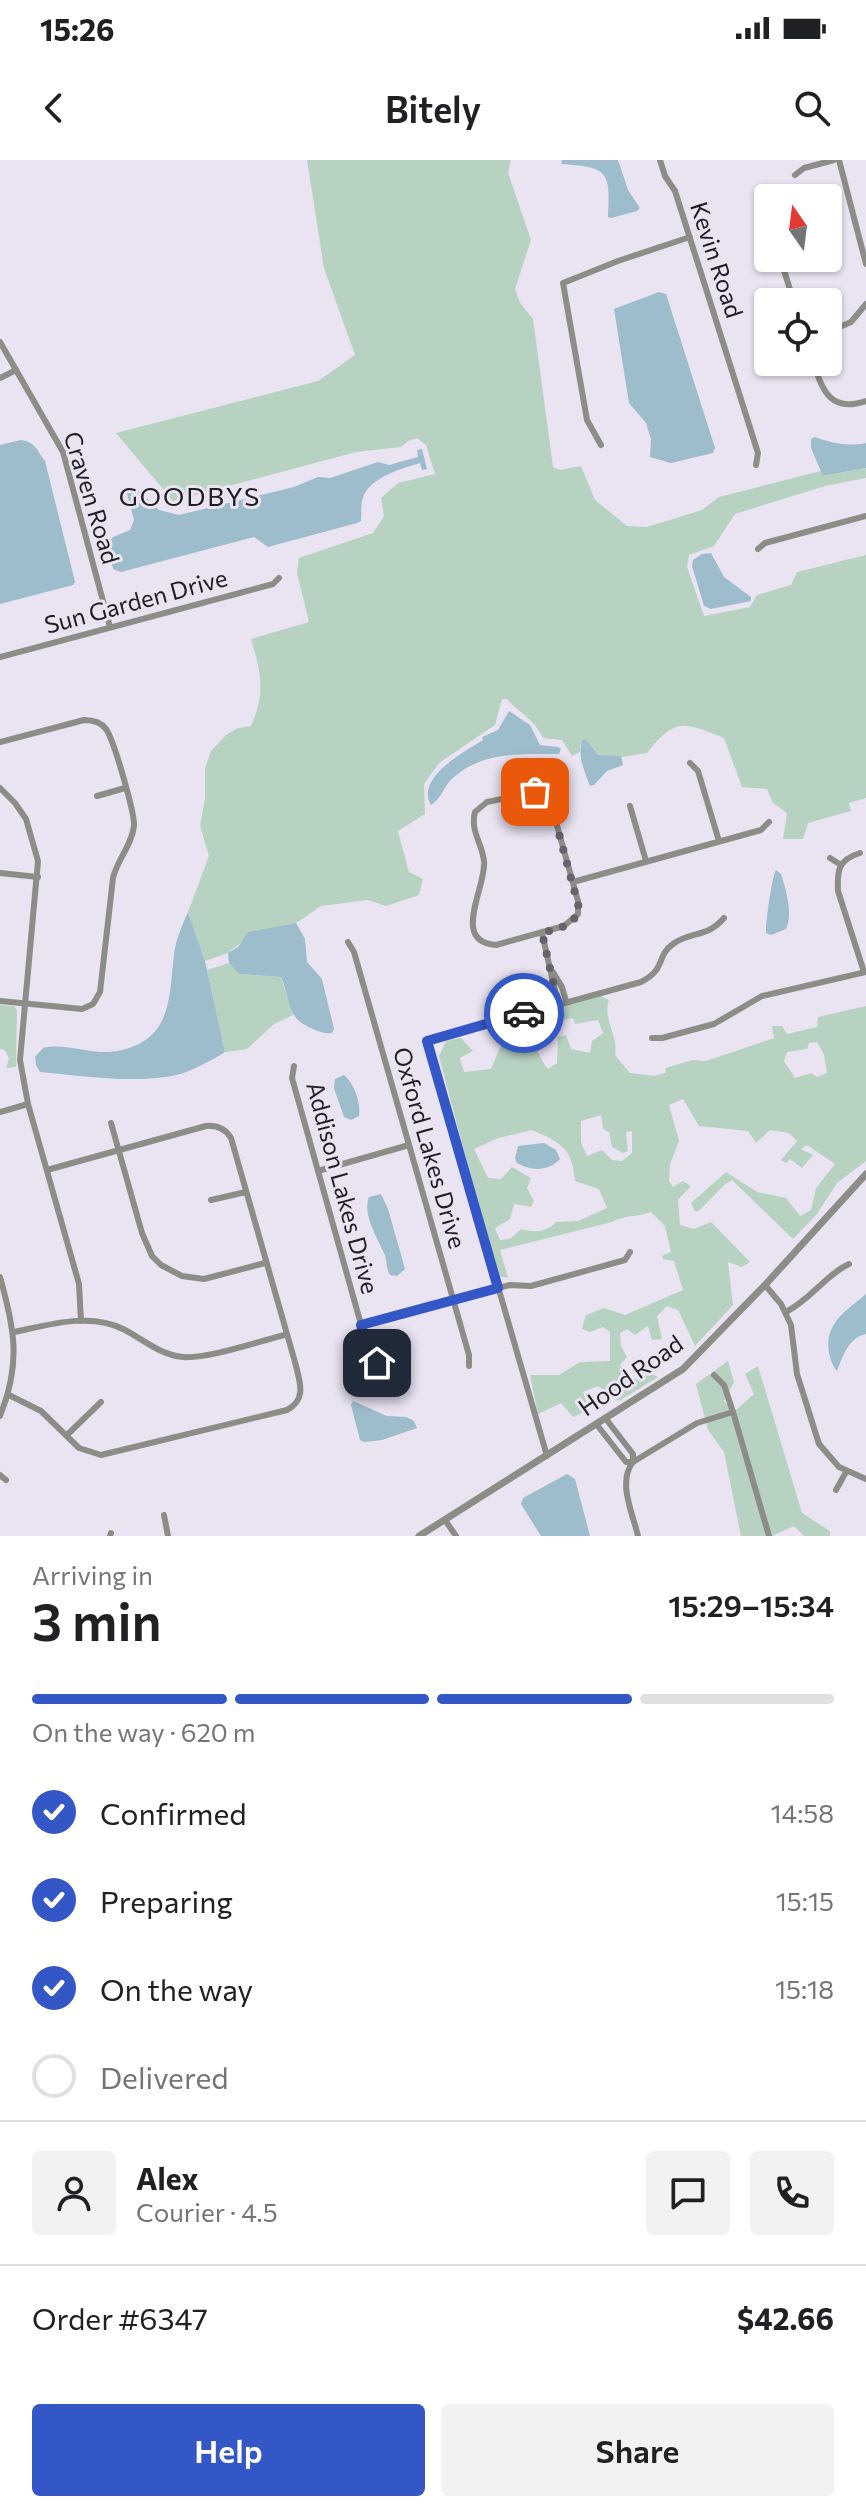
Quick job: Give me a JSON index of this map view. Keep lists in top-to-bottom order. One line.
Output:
{"streets":{"street":["Kevin Road","Craven Road","Sun Garden Drive","Oxford Lakes Drive","Addison Lakes Drive","Hood Road"]},"crossings":[["Craven Road","Sun Garden Drive"]],"districts":["GOODBYS"],"north":"top","page":{"status":"15:26","header":"Bitely","heading":["3 min","Arriving in","15:29–15:34"],"panel":["Alex","Courier · 4.5","Order #6347","$42.66"],"bar":"On the way · 620 m","list":[["Confirmed","14:58"],["Preparing","15:15"],["On the way","15:18"],"Delivered"],"buttons":["Help","Share"]}}
